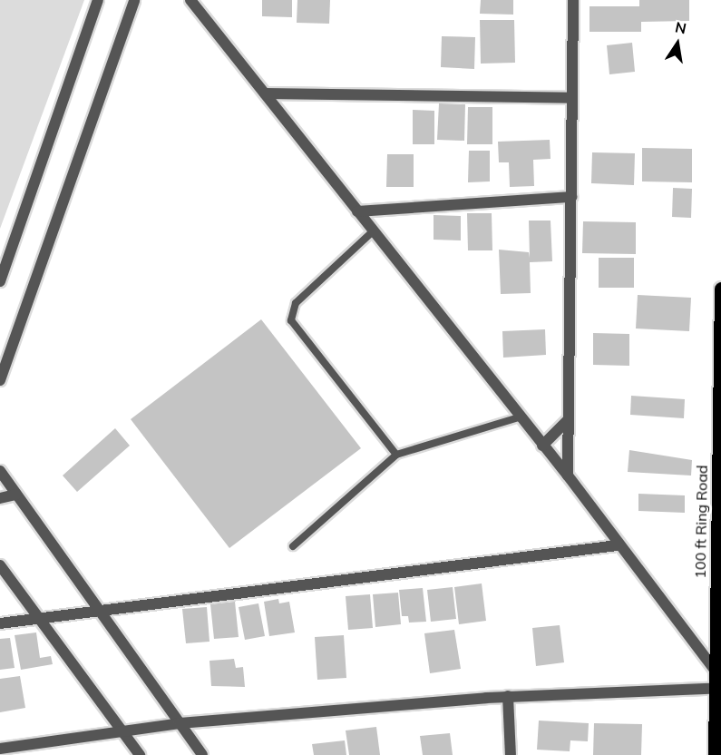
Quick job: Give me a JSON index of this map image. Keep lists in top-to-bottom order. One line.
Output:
{"streets":{"main road":["100 ft Ring Road"]},"north":"top"}
